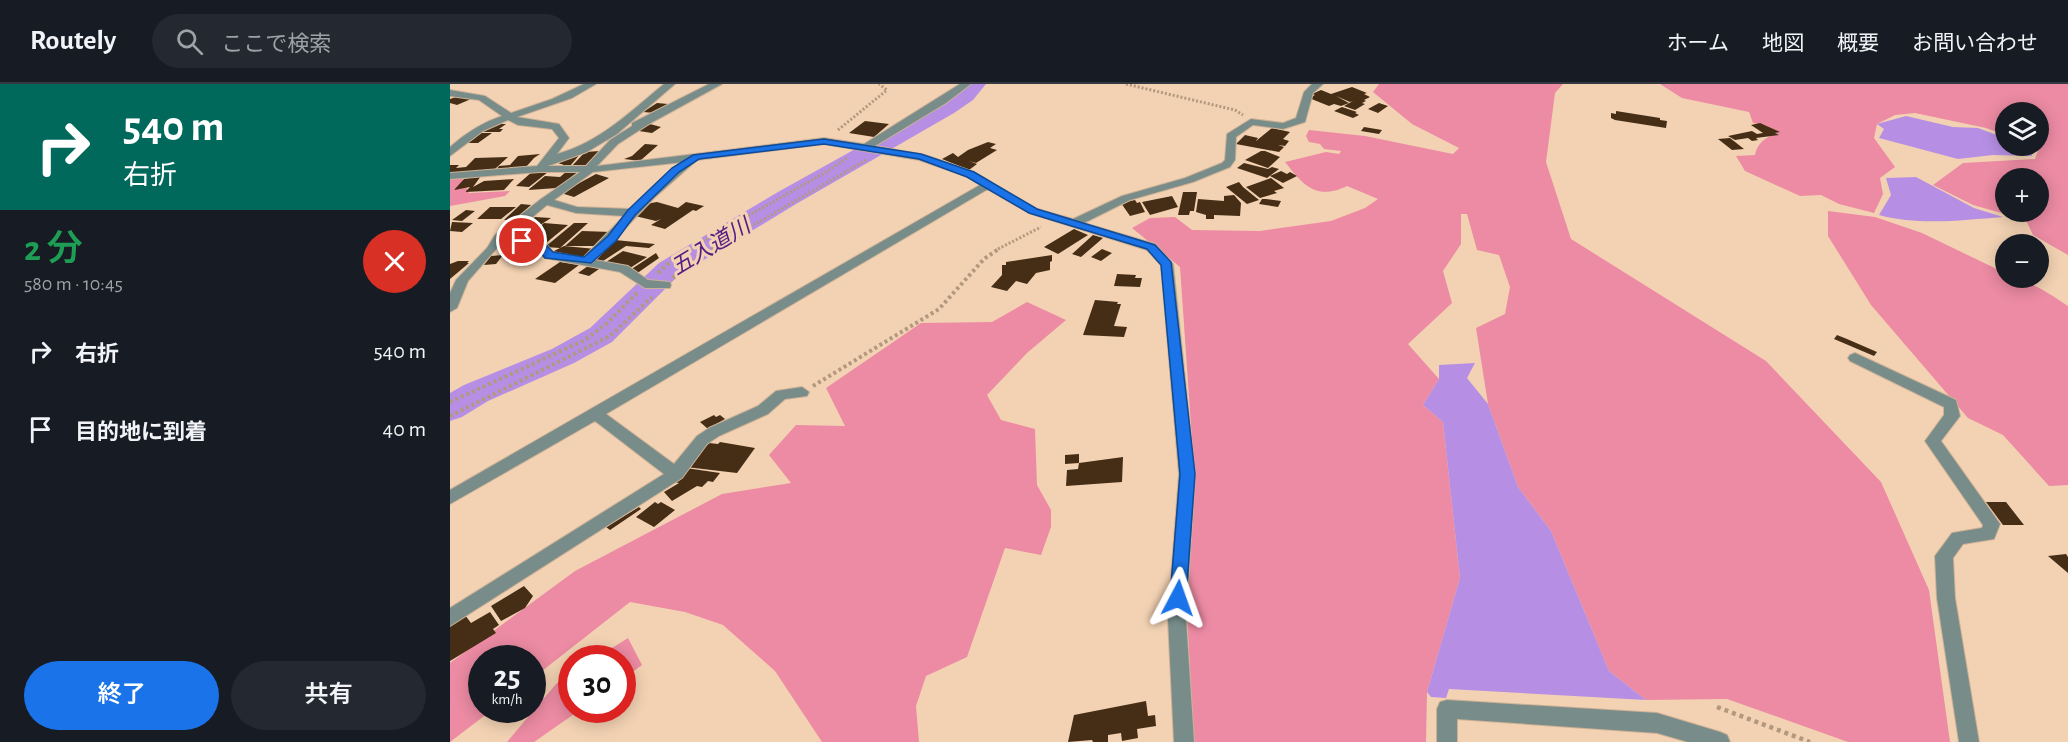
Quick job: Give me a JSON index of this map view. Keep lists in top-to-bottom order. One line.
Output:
{"water":["五入道川"],"page":{"header":"Routely","search":"ここで検索","nav":["ホーム","地図","概要","お問い合わせ"],"turn":["540 m","右折"],"map_buttons":["+","−"],"heading":["2 分","580 m · 10:45"],"list":[{"name":"右折","value":"540 m"},{"name":"目的地に到着","value":"40 m"}],"speed":"25 km/h","limit":"30","buttons":["終了","共有"]}}
